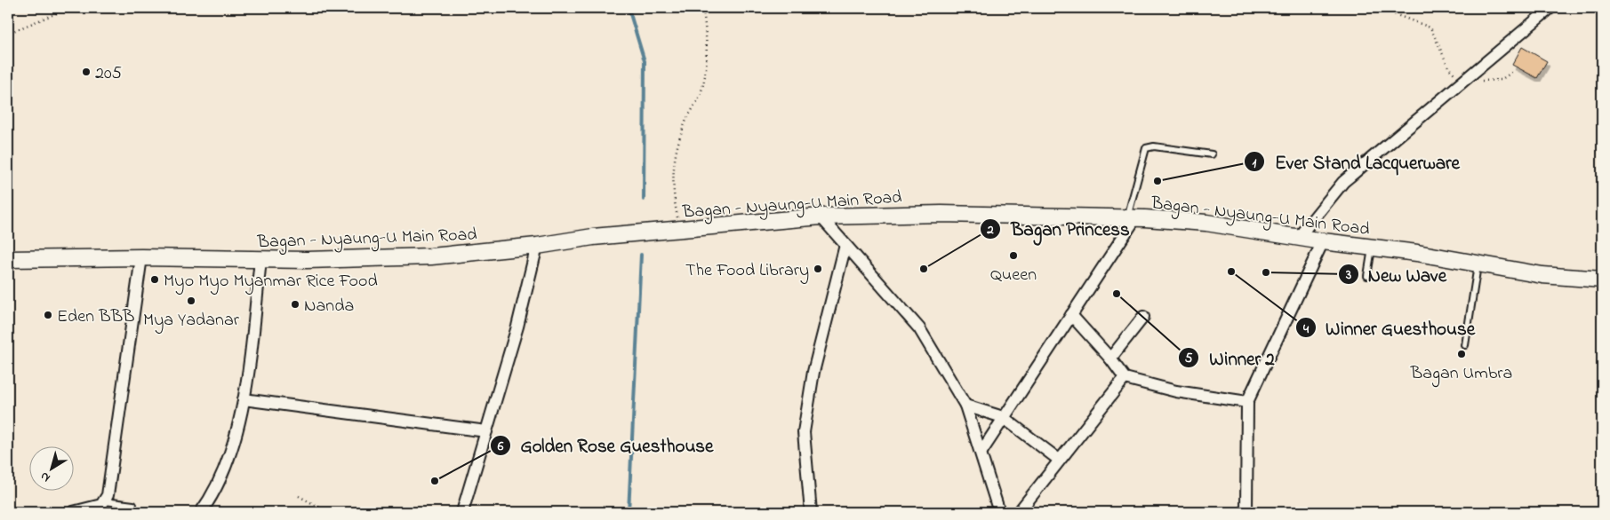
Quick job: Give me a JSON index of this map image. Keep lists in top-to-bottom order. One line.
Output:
{"streets":{"main road":["Bagan - Nyaung-U Main Road"]},"places":["205","Ever Stand Lacquerware","Queen","The Food Library","Bagan Princess","Winner Guesthouse","New Wave","Myo Myo Myanmar Rice Food","Winner 2","Mya Yadanar","Nanda","Eden BBB","Bagan Umbra","Golden Rose Guesthouse"],"north":"bottom left"}
